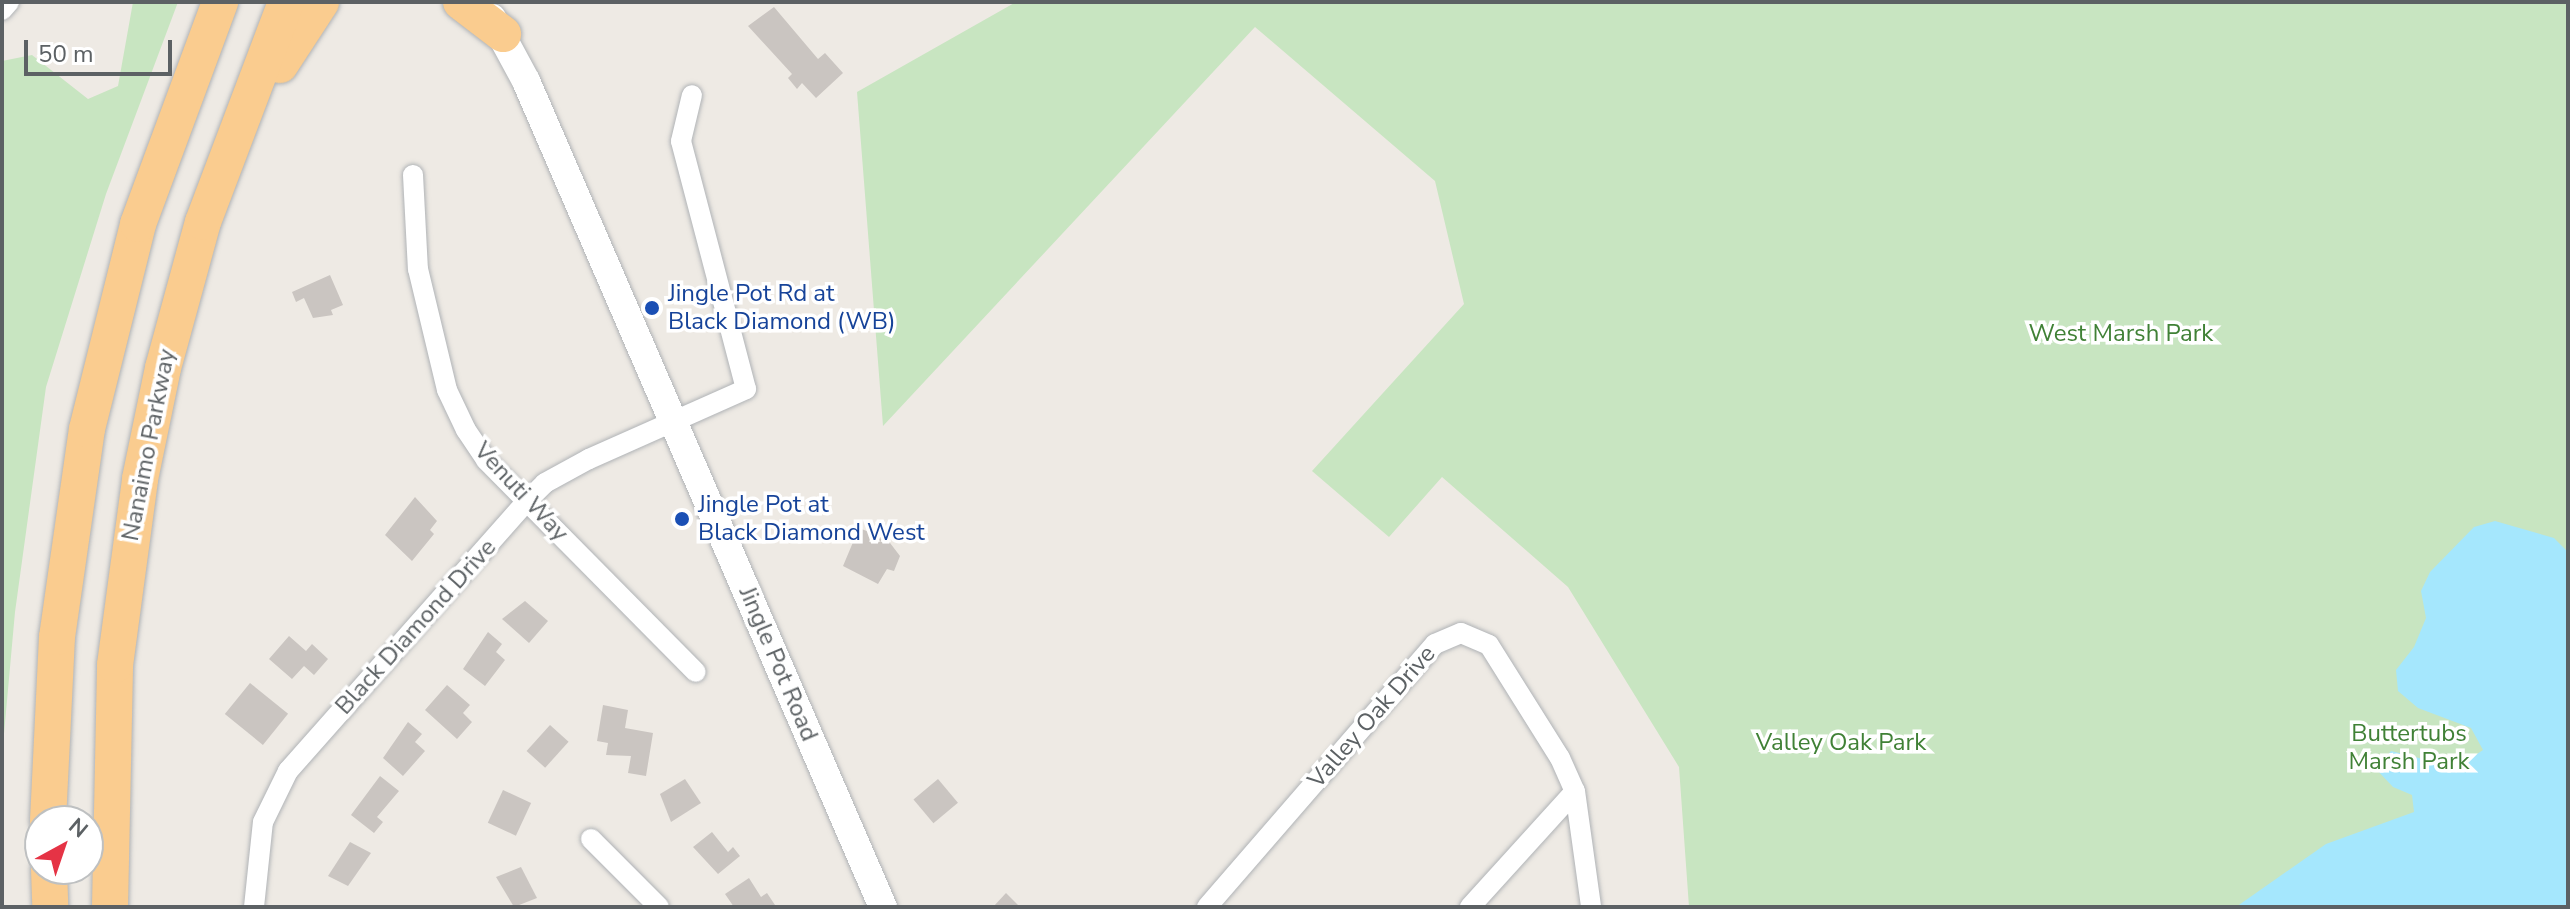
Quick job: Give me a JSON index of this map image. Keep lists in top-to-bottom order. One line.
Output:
{"streets":{"highway":["Nanaimo Parkway"],"main road":["Jingle Pot Road"],"street":["Venuti Way","Black Diamond Drive","Valley Oak Drive"]},"crossings":[["Venuti Way","Black Diamond Drive"],["Black Diamond Drive","Jingle Pot Road"]],"parks":["West Marsh Park","Buttertubs Marsh Park","Valley Oak Park"],"places":["Jingle Pot Rd at Black Diamond (WB)","Jingle Pot at Black Diamond West"],"scale_bar":"50 m","north":"top right"}
